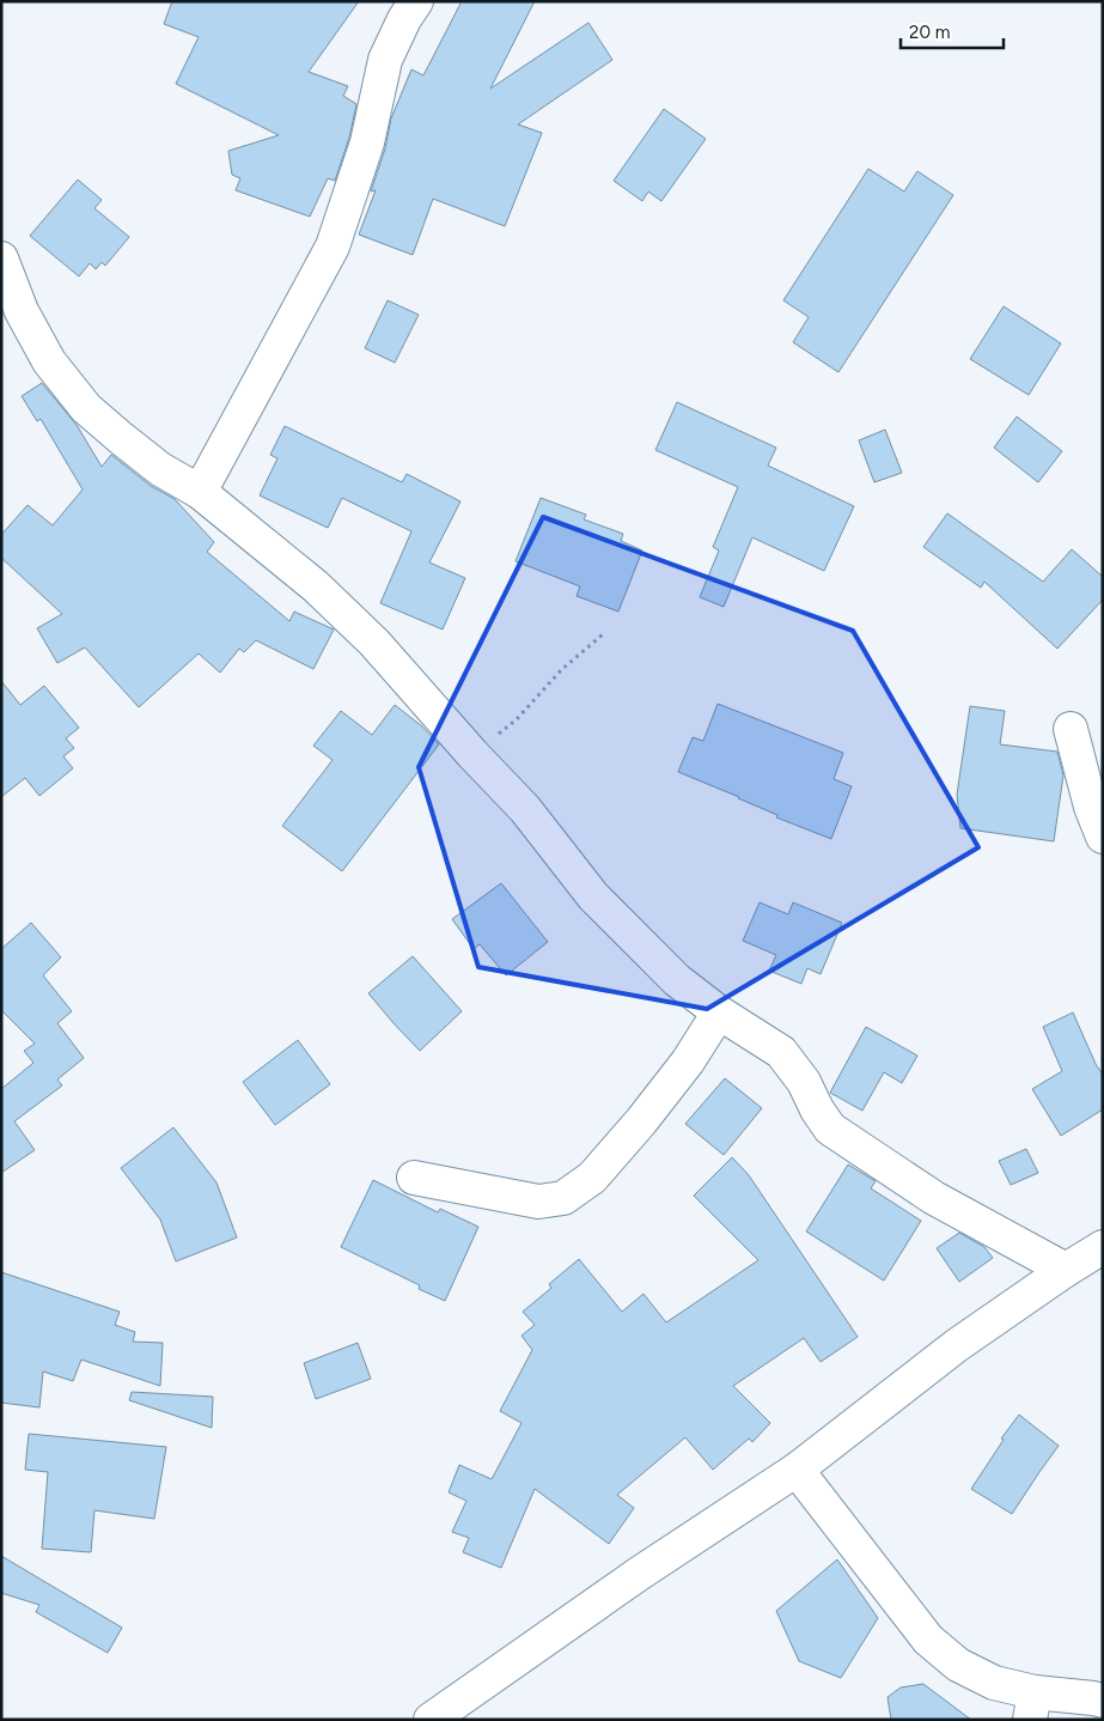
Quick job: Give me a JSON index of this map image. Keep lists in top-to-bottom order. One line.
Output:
{"scale_bar":"20 m"}
